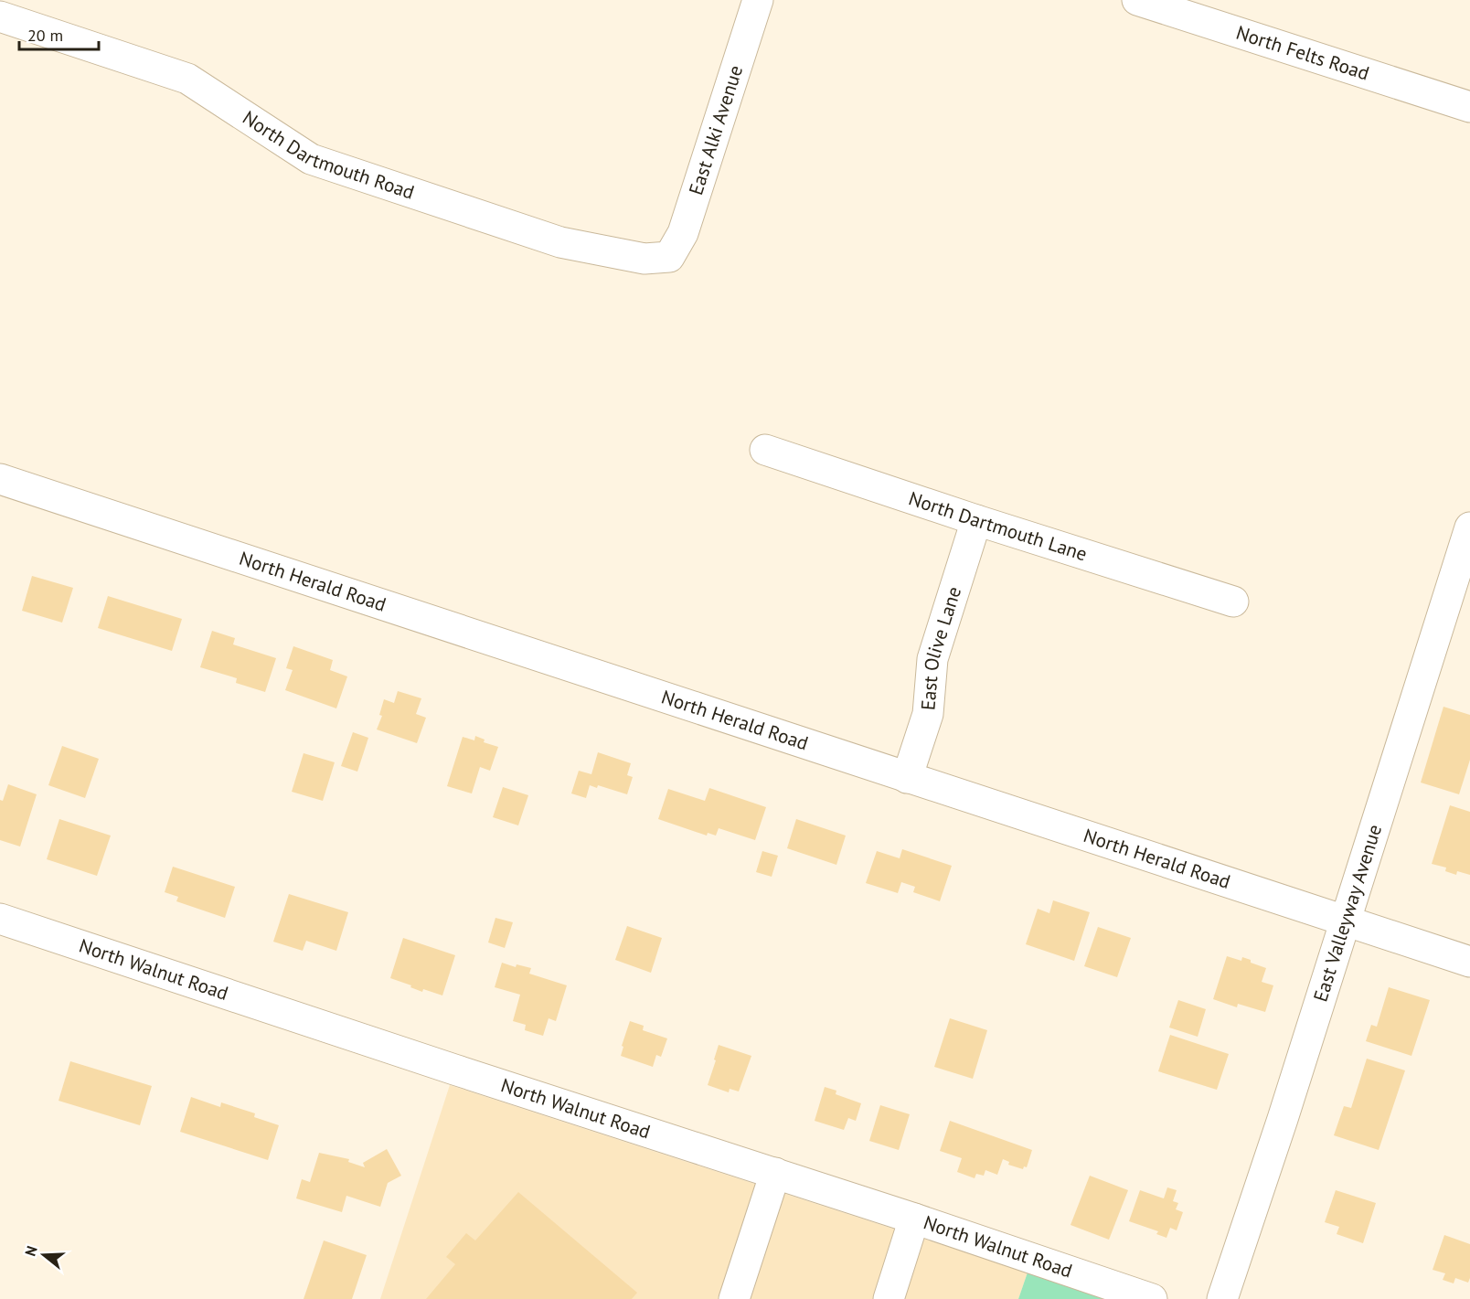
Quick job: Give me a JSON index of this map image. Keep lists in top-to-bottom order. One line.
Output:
{"streets":{"street":["North Felts Road","East Alki Avenue","North Dartmouth Road","North Dartmouth Lane","North Herald Road","East Olive Lane","East Valleyway Avenue","North Walnut Road"]},"crossings":[["East Alki Avenue","North Dartmouth Road"],["North Dartmouth Lane","East Olive Lane"],["North Herald Road","East Olive Lane"],["North Herald Road","East Valleyway Avenue"]],"scale_bar":"20 m","north":"left"}
